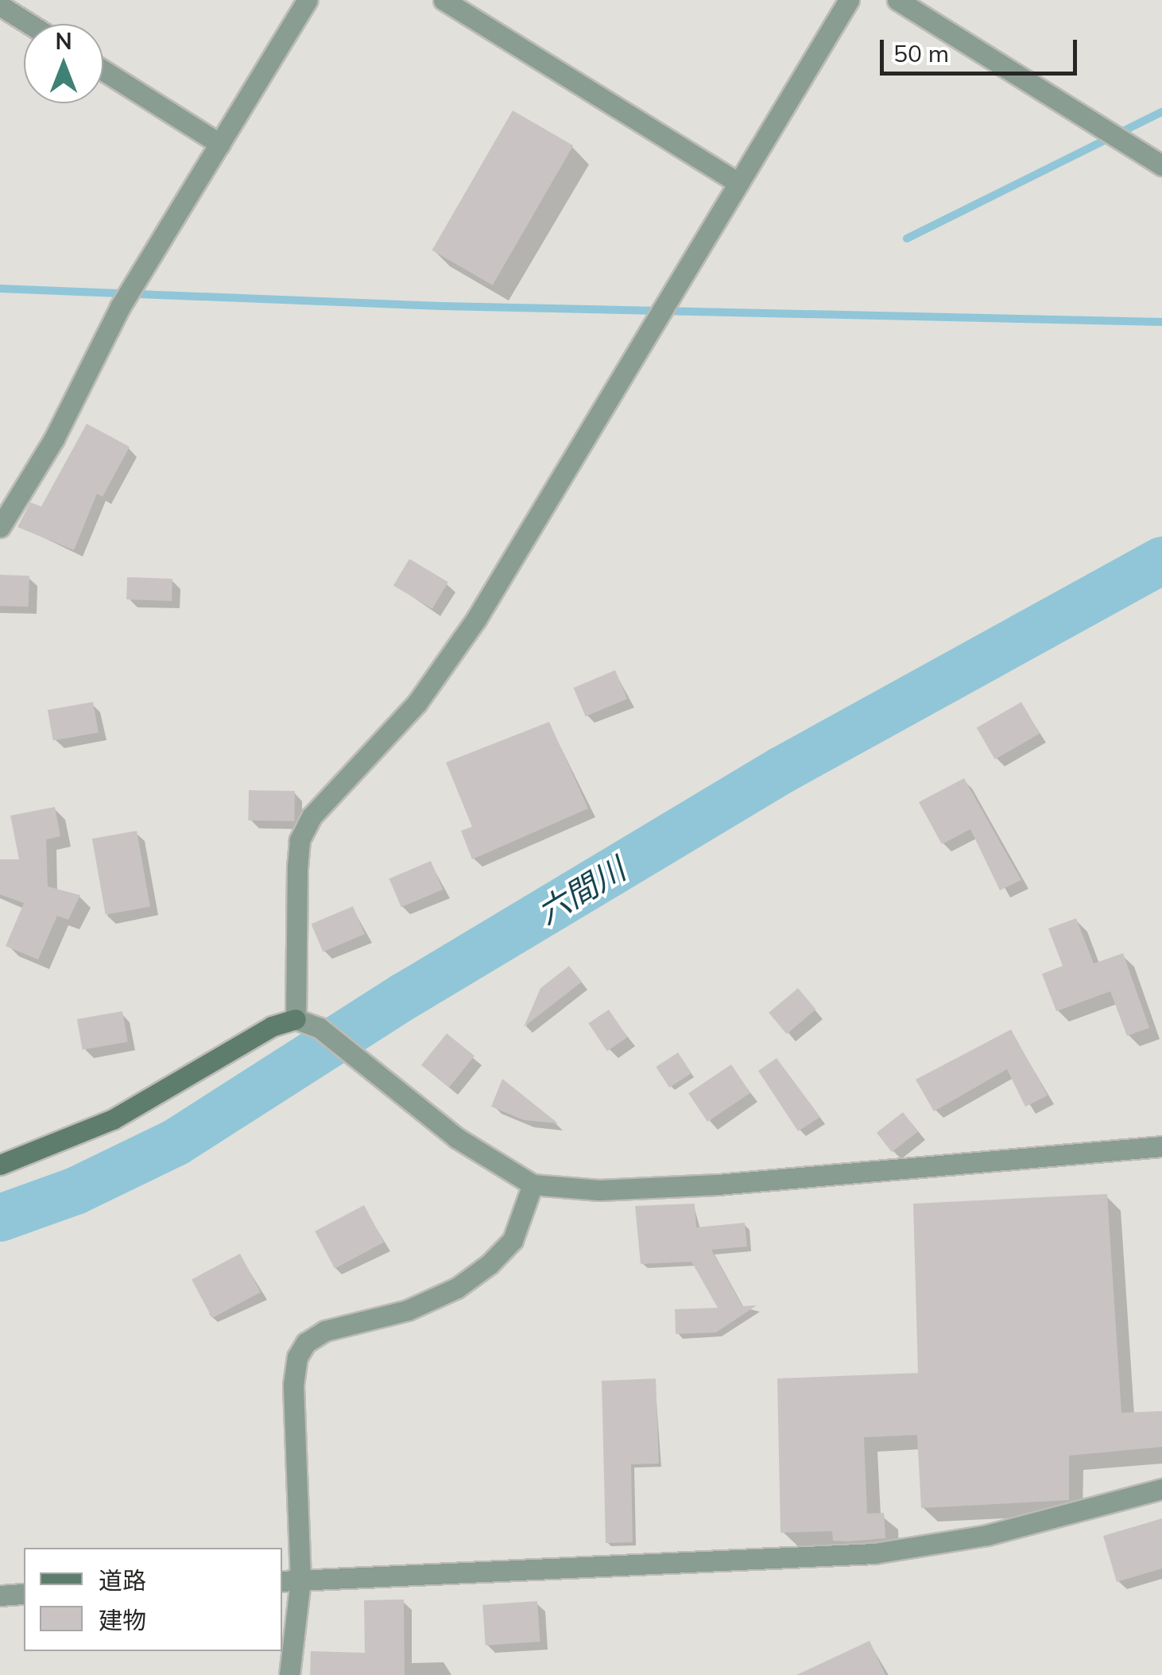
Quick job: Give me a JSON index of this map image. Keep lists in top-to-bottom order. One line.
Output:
{"water":["六間川"],"legend":["道路","建物"],"scale_bar":"50 m","north":"top"}
